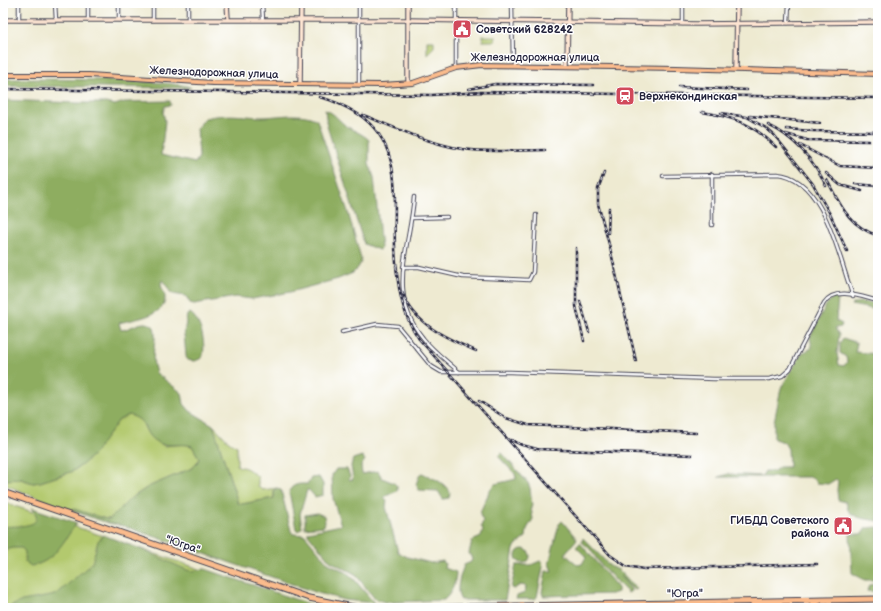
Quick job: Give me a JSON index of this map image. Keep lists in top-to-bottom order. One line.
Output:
{"streets":{"highway":["\"Югра\""],"main road":["Железнодорожная улица"]},"places":{"public building":["Советский 628242","ГИБДД Советского района"],"station":["Верхнекондинская"]}}
